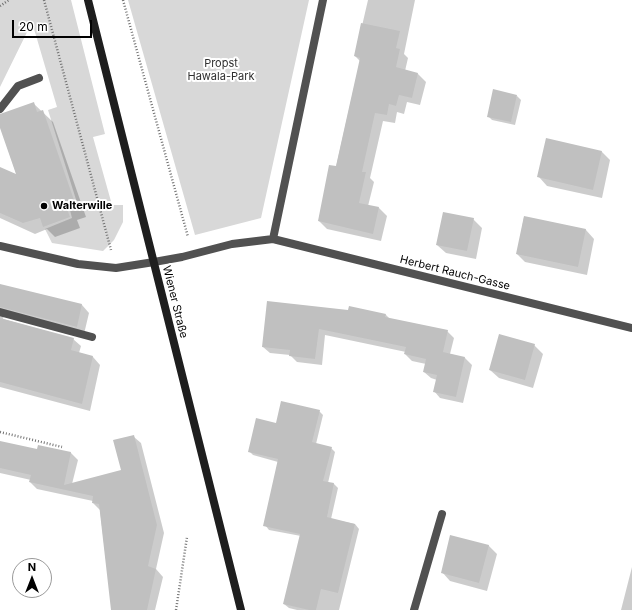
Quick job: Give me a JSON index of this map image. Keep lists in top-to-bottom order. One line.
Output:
{"streets":{"main road":["Wiener Straße"],"street":["Herbert Rauch-Gasse"]},"crossings":[["Herbert Rauch-Gasse","Wiener Straße"]],"parks":["Propst Hawala-Park"],"places":["Walterwille"],"scale_bar":"20 m","north":"top"}
